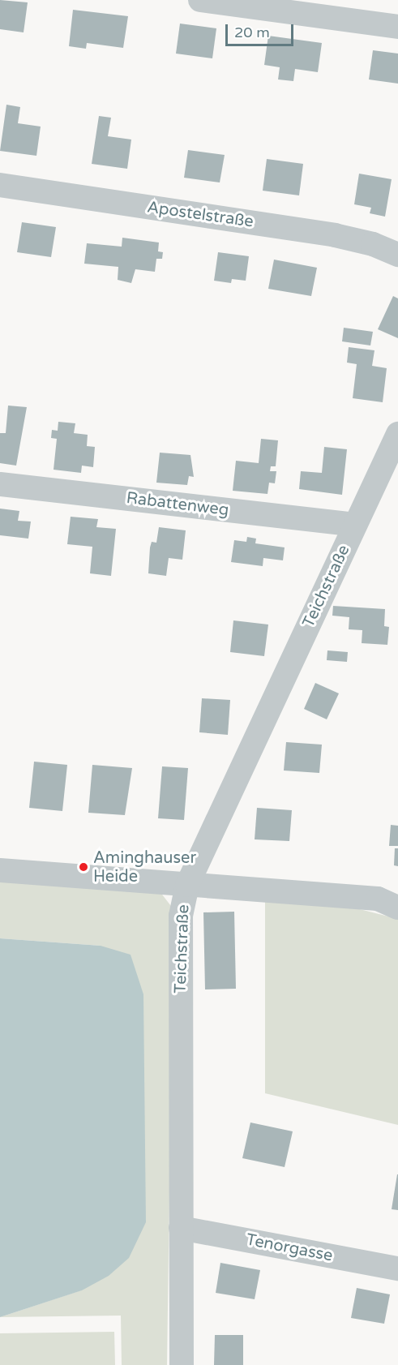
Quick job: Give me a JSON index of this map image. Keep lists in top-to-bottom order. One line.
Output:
{"streets":{"street":["Apostelstraße","Rabattenweg","Teichstraße","Tenorgasse"]},"crossings":[["Rabattenweg","Teichstraße"],["Teichstraße","Tenorgasse"]],"places":["Aminghauser Heide"],"scale_bar":"20 m"}
